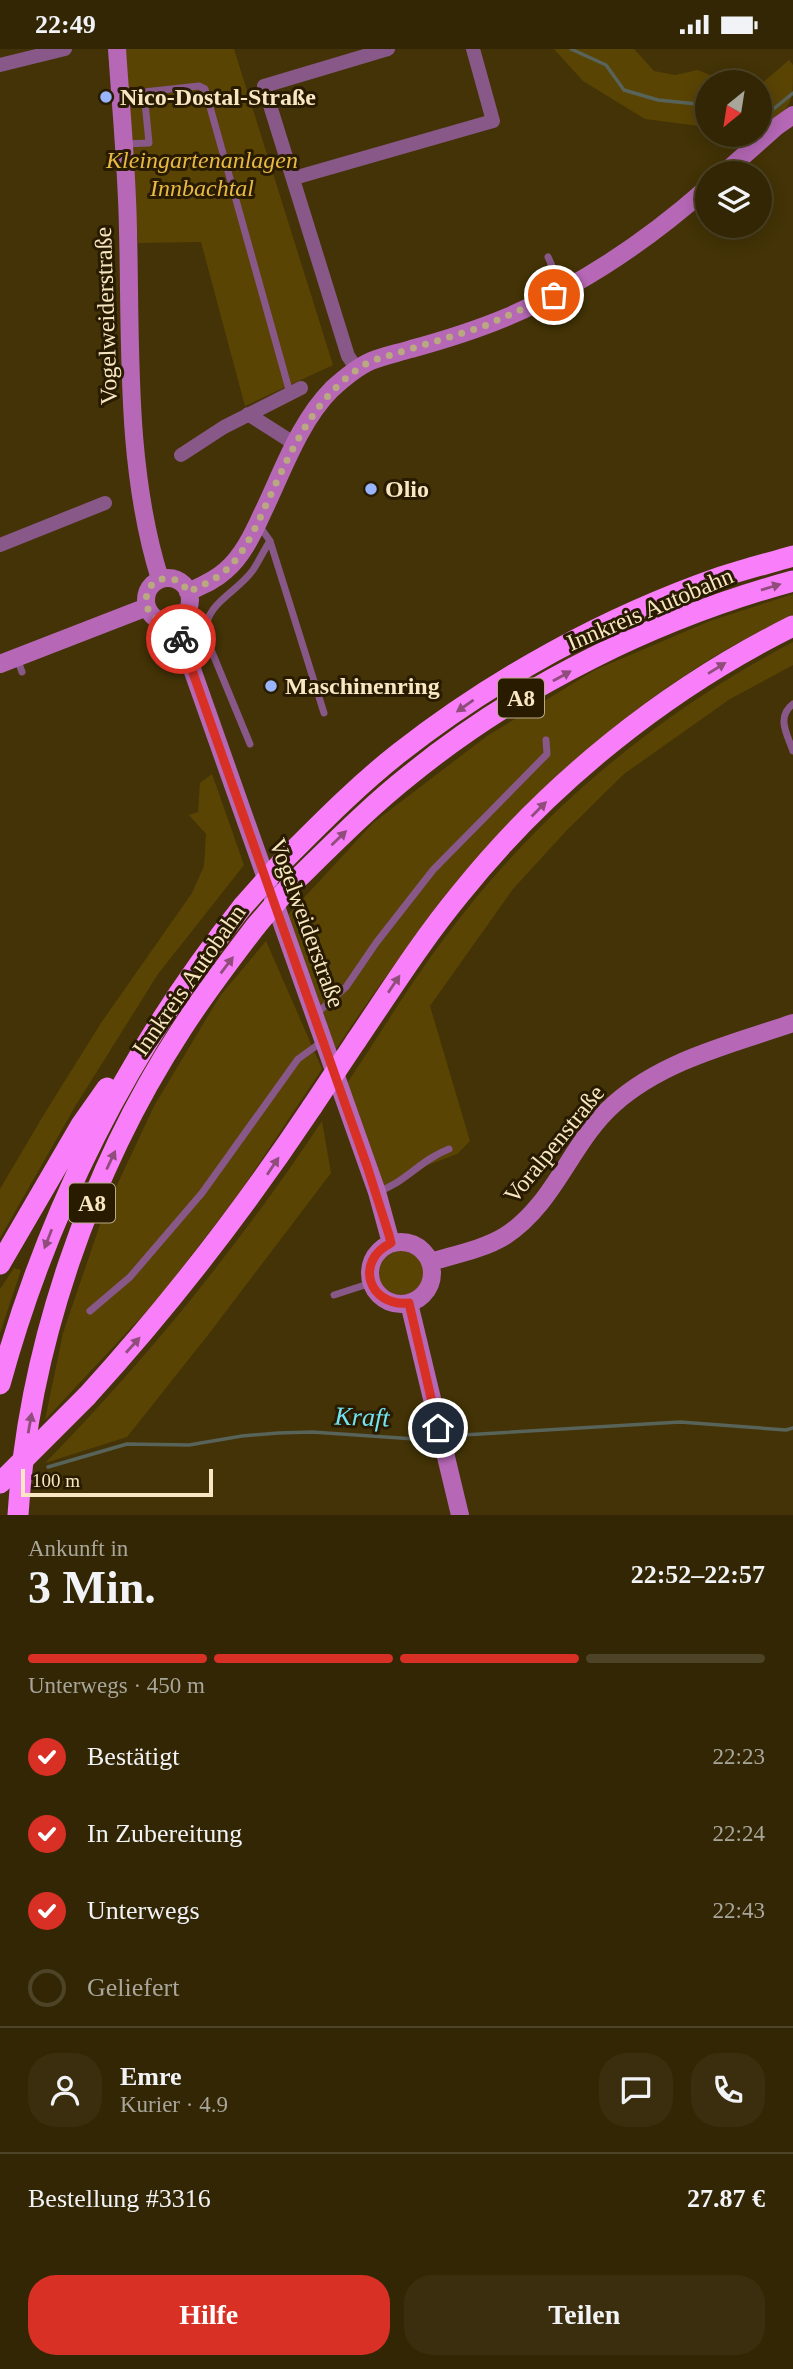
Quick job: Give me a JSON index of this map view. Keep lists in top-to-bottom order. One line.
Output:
{"streets":{"highway":["Innkreis Autobahn","A8"],"main road":["Vogelweiderstraße","Voralpenstraße"]},"crossings":[["Vogelweiderstraße","Voralpenstraße"]],"water":["Kraft"],"parks":["Kleingartenanlagen Innbachtal"],"places":["Nico-Dostal-Straße","Olio","Maschinenring"],"scale_bar":"100 m","north":"bottom left","page":{"status":"22:49","scale":"100 m","heading":["3 Min.","Ankunft in","22:52–22:57"],"panel":["Emre","Kurier · 4.9","Bestellung #3316","27.87 €"],"bar":"Unterwegs · 450 m","list":[["Bestätigt","22:23"],["In Zubereitung","22:24"],["Unterwegs","22:43"],"Geliefert"],"buttons":["Hilfe","Teilen"]}}
